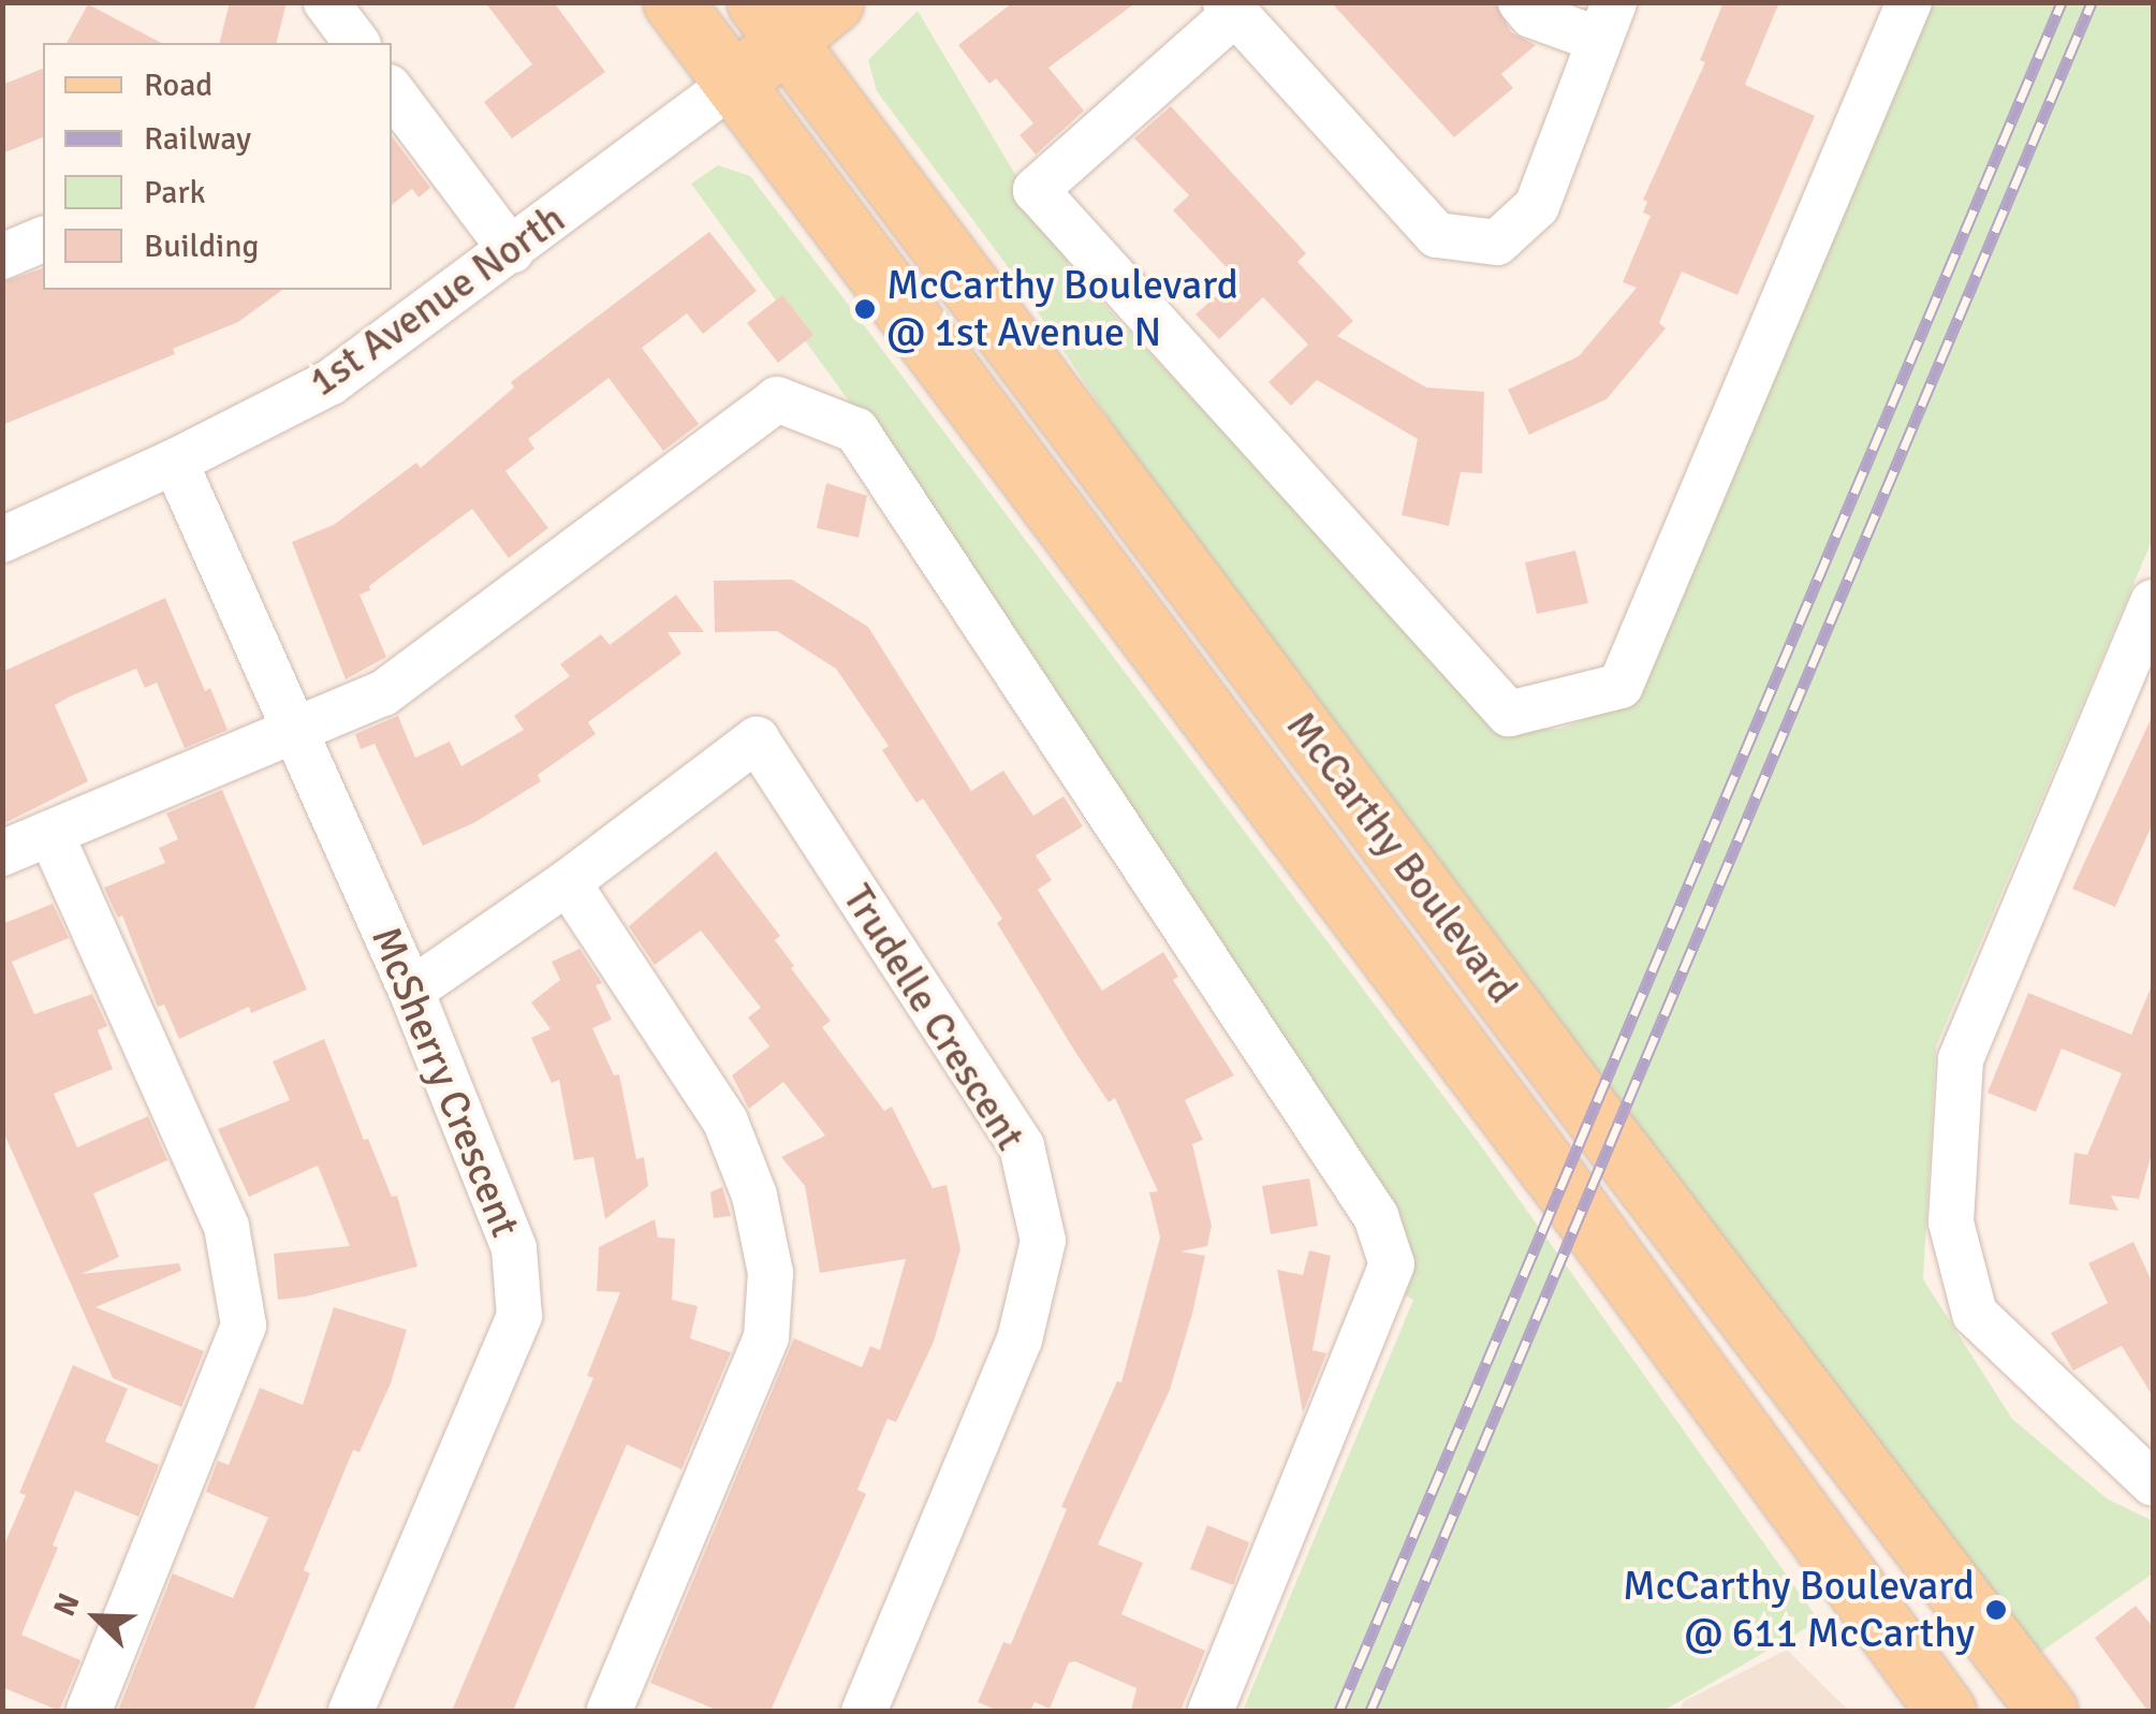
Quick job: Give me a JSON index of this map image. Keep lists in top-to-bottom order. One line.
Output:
{"streets":{"main road":["1st Avenue North","McCarthy Boulevard"],"street":["Trudelle Crescent","McSherry Crescent"]},"crossings":[["1st Avenue North","McCarthy Boulevard"],["1st Avenue North","McSherry Crescent"],["Trudelle Crescent","McSherry Crescent"]],"places":["McCarthy Boulevard @ 1st Avenue N","McCarthy Boulevard @ 611 McCarthy"],"legend":["Road","Railway","Park","Building"],"north":"top left"}
